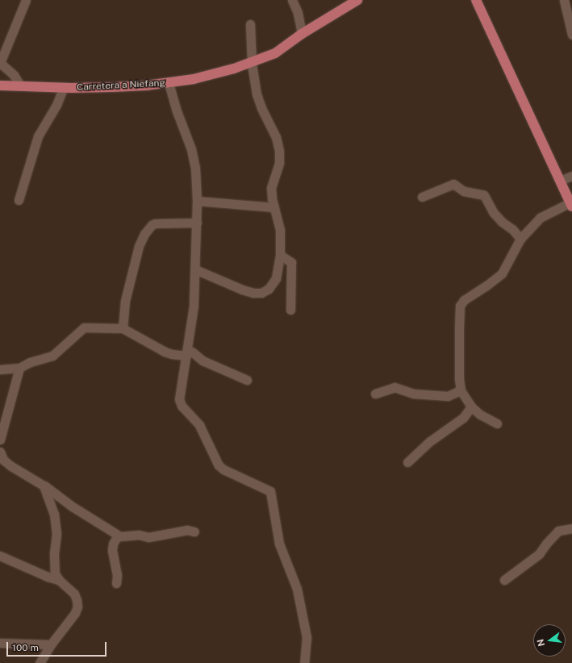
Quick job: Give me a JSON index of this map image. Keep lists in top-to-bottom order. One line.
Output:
{"streets":{"main road":["Carretera a Niefang"]},"scale_bar":"100 m","north":"left"}
